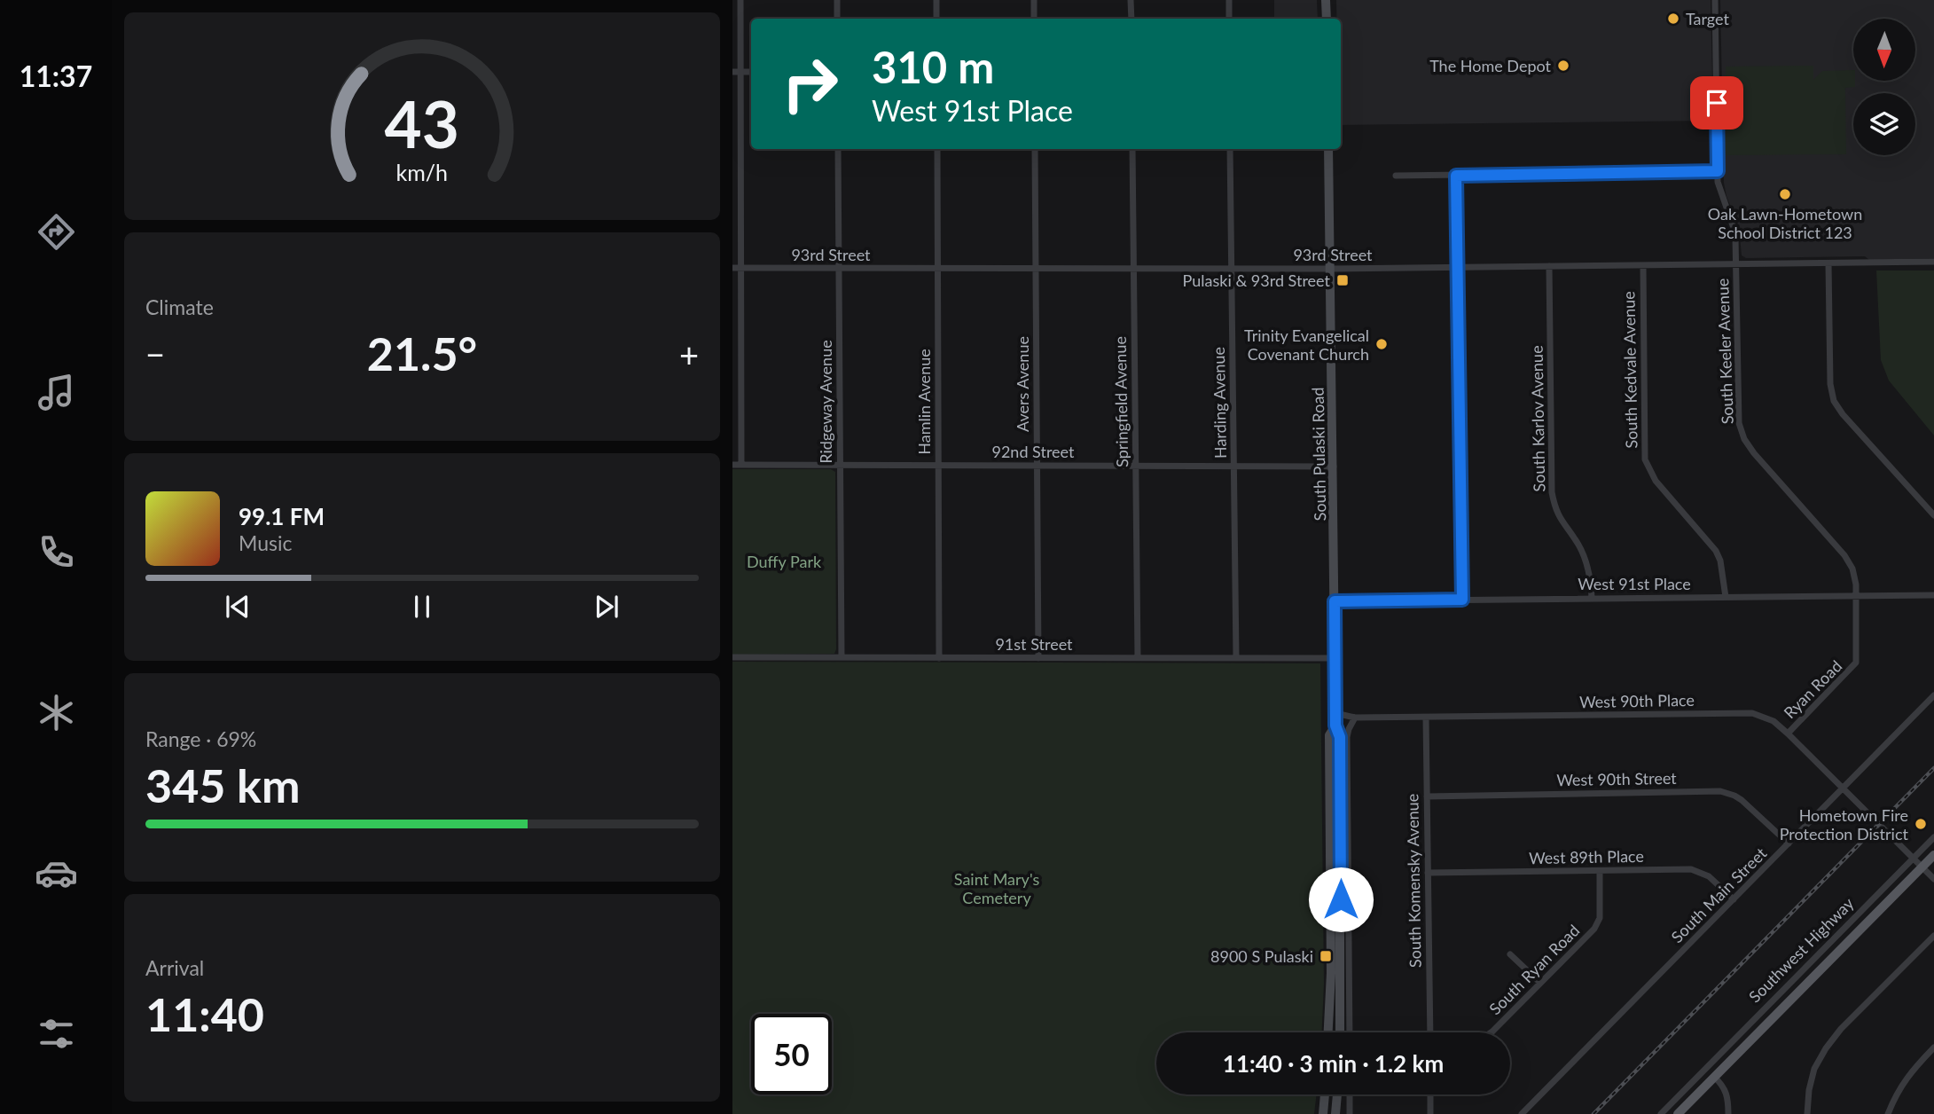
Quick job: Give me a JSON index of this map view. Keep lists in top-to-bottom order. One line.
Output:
{"streets":{"main road":["South Pulaski Road","Southwest Highway"],"street":["93rd Street","South Keeler Avenue","South Kedvale Avenue","Avers Avenue","Ridgeway Avenue","Hamlin Avenue","Springfield Avenue","Harding Avenue","South Karlov Avenue","92nd Street","West 91st Place","91st Street","Ryan Road","West 90th Place","West 90th Street","West 89th Place","South Komensky Avenue","South Main Street","South Ryan Road"]},"crossings":[["93rd Street","South Keeler Avenue"],["93rd Street","South Kedvale Avenue"],["93rd Street","Avers Avenue"],["93rd Street","Ridgeway Avenue"],["93rd Street","Hamlin Avenue"],["93rd Street","Springfield Avenue"],["93rd Street","Harding Avenue"],["93rd Street","South Karlov Avenue"],["93rd Street","South Pulaski Road"],["South Keeler Avenue","West 91st Place"],["South Keeler Avenue","Ryan Road"],["South Kedvale Avenue","West 91st Place"],["Avers Avenue","92nd Street"],["Avers Avenue","91st Street"],["Ridgeway Avenue","92nd Street"],["Ridgeway Avenue","91st Street"],["Hamlin Avenue","92nd Street"],["Hamlin Avenue","91st Street"],["Springfield Avenue","92nd Street"],["Springfield Avenue","91st Street"],["Harding Avenue","92nd Street"],["Harding Avenue","91st Street"],["South Karlov Avenue","West 91st Place"],["92nd Street","South Pulaski Road"],["South Pulaski Road","West 91st Place"],["South Pulaski Road","91st Street"],["South Pulaski Road","West 90th Place"],["Ryan Road","West 90th Place"],["West 90th Place","South Komensky Avenue"],["West 90th Place","South Main Street"],["West 90th Place","Southwest Highway"],["West 90th Street","South Komensky Avenue"],["West 90th Street","South Main Street"],["West 89th Place","South Komensky Avenue"],["West 89th Place","South Main Street"],["West 89th Place","South Ryan Road"]],"parks":["Duffy Park","Saint Mary's Cemetery"],"places":{"other":["Target","The Home Depot","Oak Lawn-Hometown School District 123","Trinity Evangelical Covenant Church","Hometown Fire Protection District"],"transit":["Pulaski & 93rd Street","8900 S Pulaski"]},"north":"bottom","page":{"tabs":"11:37","turn":["310 m","West 91st Place"],"tile":["Climate",["Range · 69%","345 km"],["Arrival","11:40"]],"heat":["−","21.5°","+"],"song":["99.1 FM","Music"],"limit":"50","trip":"11:40 · 3 min · 1.2 km","gauge":["43","km/h"]}}
